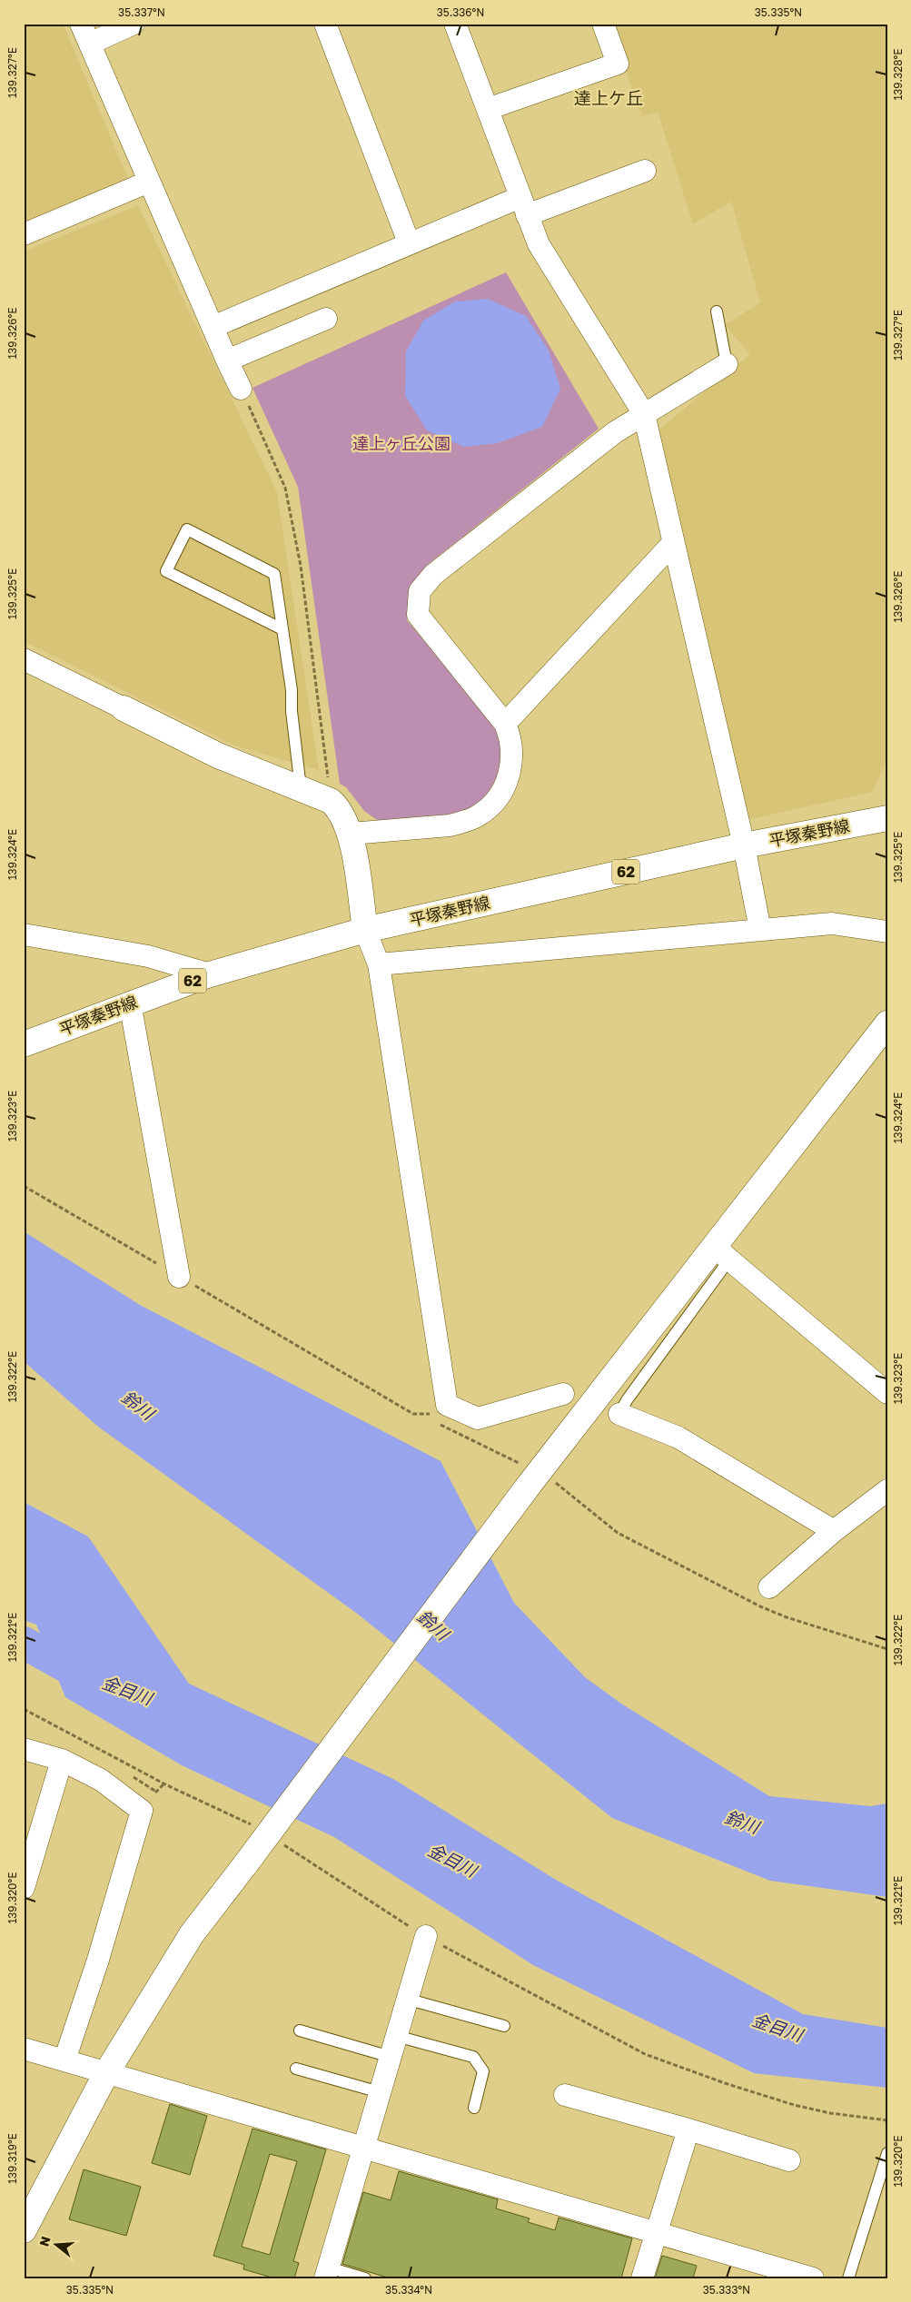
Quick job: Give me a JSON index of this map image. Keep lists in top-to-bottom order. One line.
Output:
{"streets":{"street":["平塚秦野線","62"]},"districts":["達上ケ丘"],"water":["鈴川","金目川"],"parks":["達上ヶ丘公園"],"north":"left","coordinates":["35.337°N","35.336°N","35.335°N","139.327°E","139.328°E","139.326°E","139.325°E","139.324°E","139.323°E","139.322°E","139.321°E","139.320°E","139.319°E","35.334°N","35.333°N"]}
